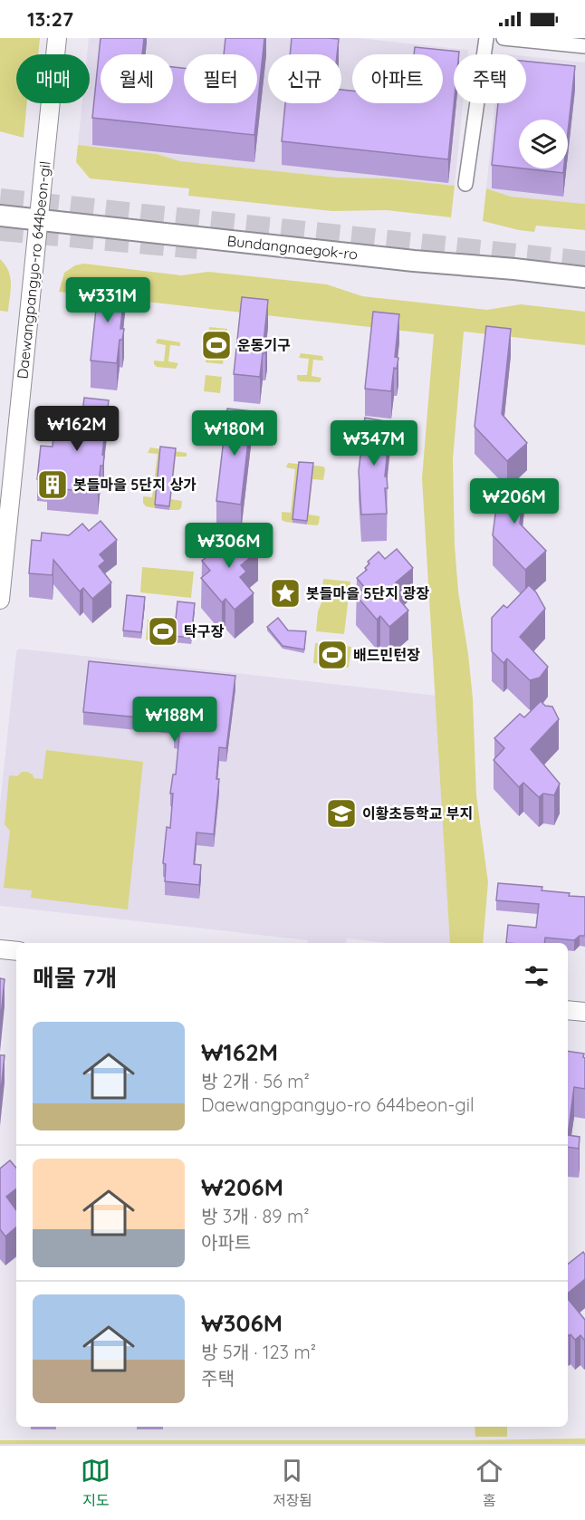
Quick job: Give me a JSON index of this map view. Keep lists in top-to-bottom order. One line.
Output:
{"streets":{"main road":["Bundangnaegok-ro"],"street":["Daewangpangyo-ro 644beon-gil"]},"crossings":[["Bundangnaegok-ro","Daewangpangyo-ro 644beon-gil"]],"places":{"sports":["운동기구","탁구장","배드민턴장"],"building":["봇들마을 5단지 상가"],"place":["봇들마을 5단지 광장"],"school or university":["이황초등학교 부지"]},"page":{"status":"13:27","chip":["매매","월세","필터","신규","아파트","주택"],"price":["₩331M","₩162M","₩180M","₩347M","₩206M","₩306M","₩188M"],"heading":"매물 7개","list":[{"name":"₩162M","note":"방 2개 · 56 m² · Daewangpangyo-ro 644beon-gil"},{"name":"₩206M","note":"방 3개 · 89 m² · 아파트"},{"name":"₩306M","note":"방 5개 · 123 m² · 주택"}],"tabs":["지도","저장됨","홈"]}}
